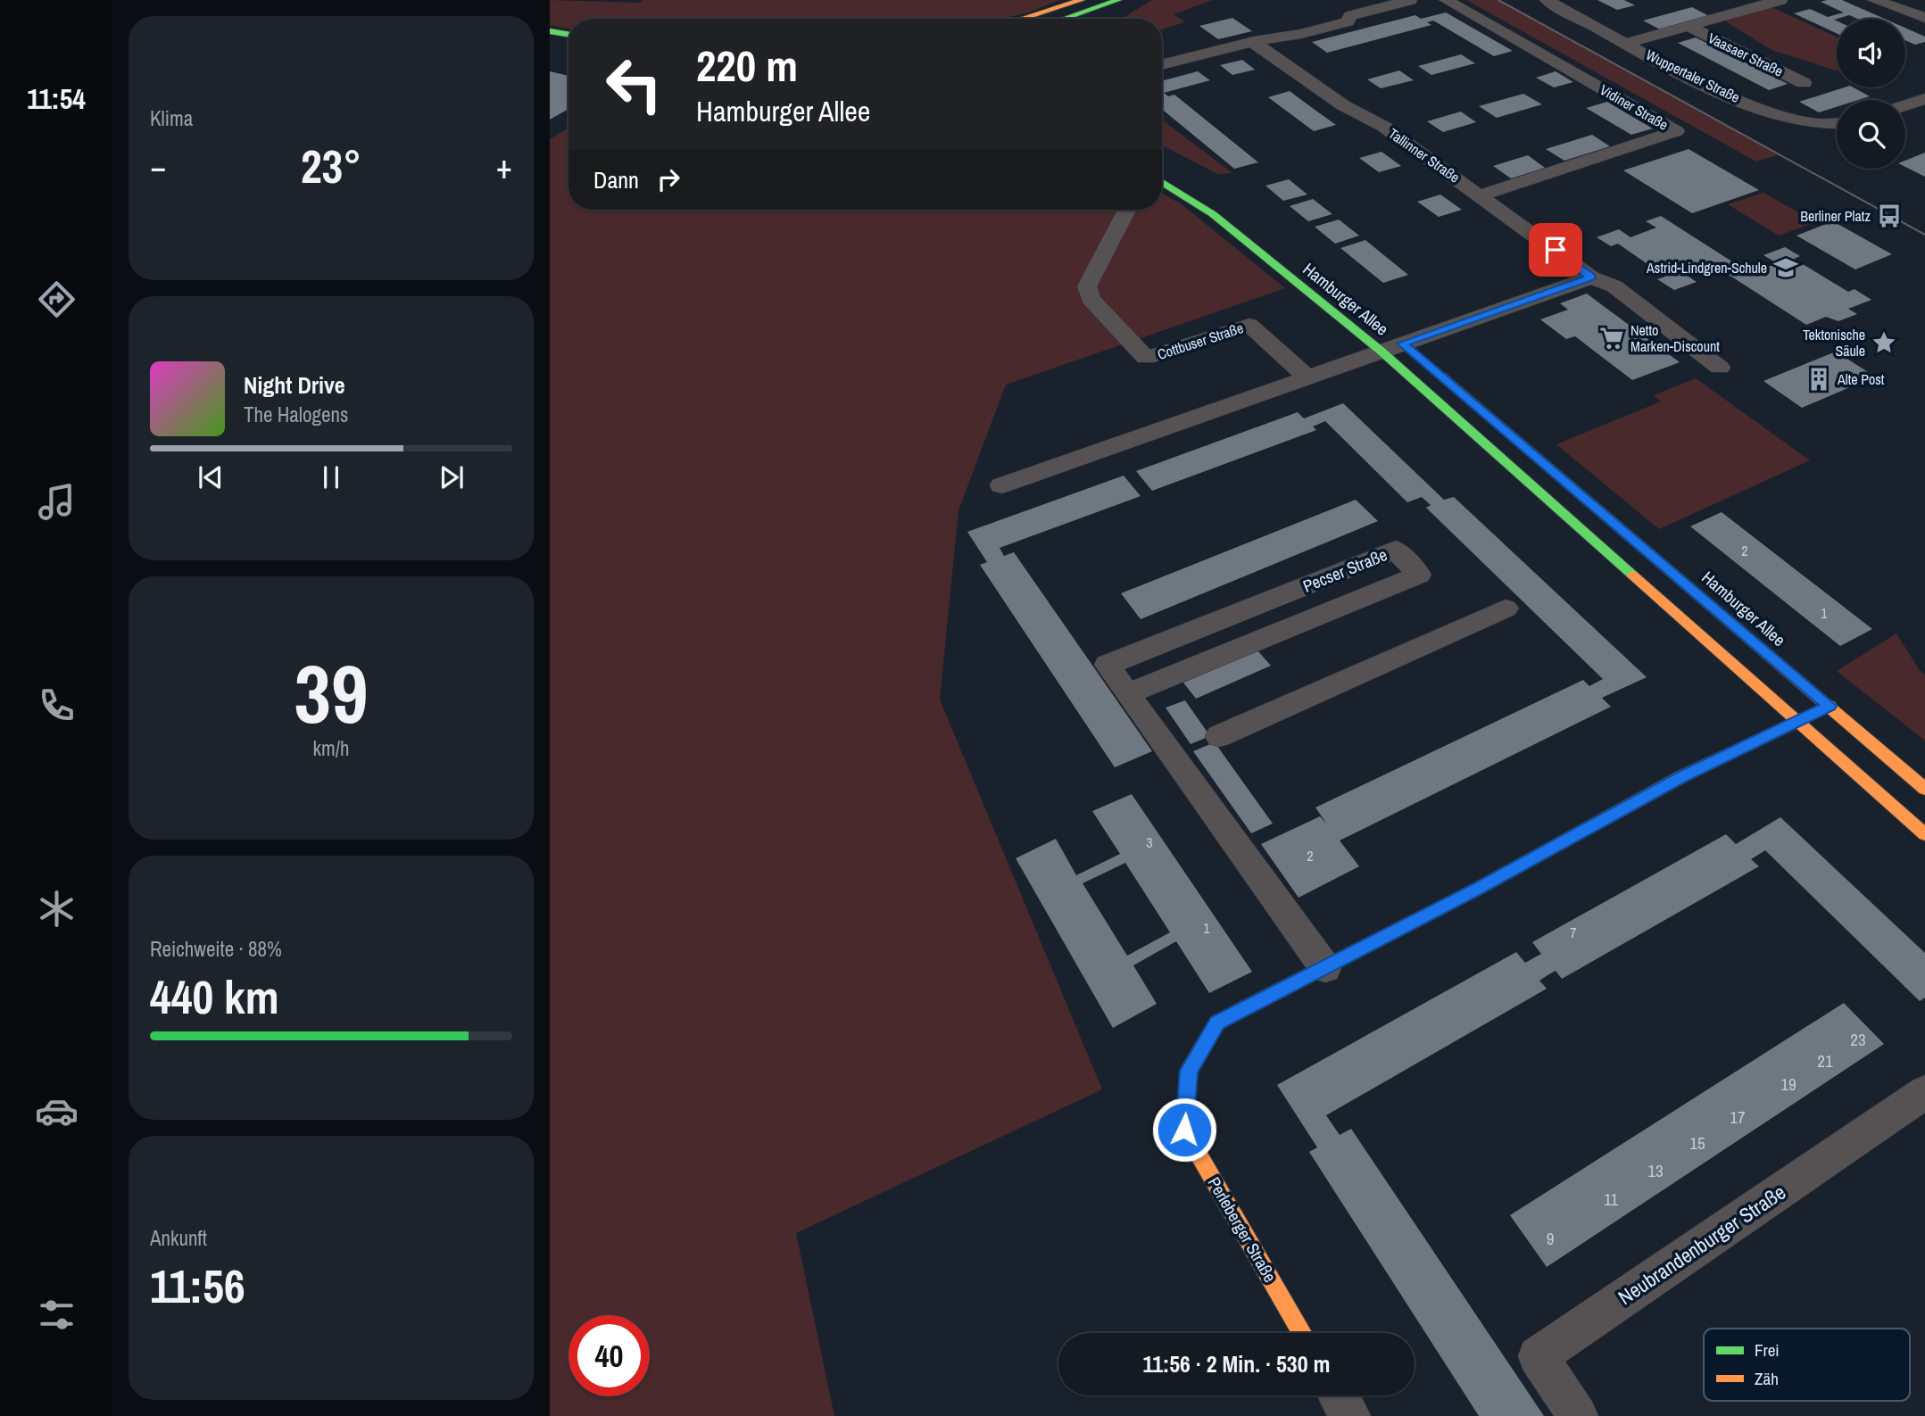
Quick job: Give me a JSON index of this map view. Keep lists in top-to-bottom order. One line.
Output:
{"streets":{"street":["Vaasaer Straße","Wuppertaler Straße","Vidiner Straße","Tallinner Straße","Hamburger Allee","Cottbuser Straße","Pecser Straße","Perleberger Straße","Neubrandenburger Straße"]},"crossings":[["Vaasaer Straße","Wuppertaler Straße"],["Vidiner Straße","Tallinner Straße"],["Hamburger Allee","Perleberger Straße"],["Pecser Straße","Perleberger Straße"]],"places":{"bus stop":["Berliner Platz"],"school or university":["Astrid-Lindgren-Schule"],"supermarket":["Netto Marken-Discount"],"place":["Tektonische Säule"],"building":["Alte Post"]},"house_numbers":["2","1","3","2","1","7","23","21","19","17","15","13","11","9"],"legend":["Frei","Zäh"],"page":{"tabs":"11:54","tile":["Klima",["39","km/h"],["Reichweite · 88%","440 km"],["Ankunft","11:56"]],"turn":["220 m","Hamburger Allee"],"heat":["−","23°","+"],"then":"Dann","song":["Night Drive","The Halogens"],"limit":"40","trip":"11:56 · 2 Min. · 530 m"}}
